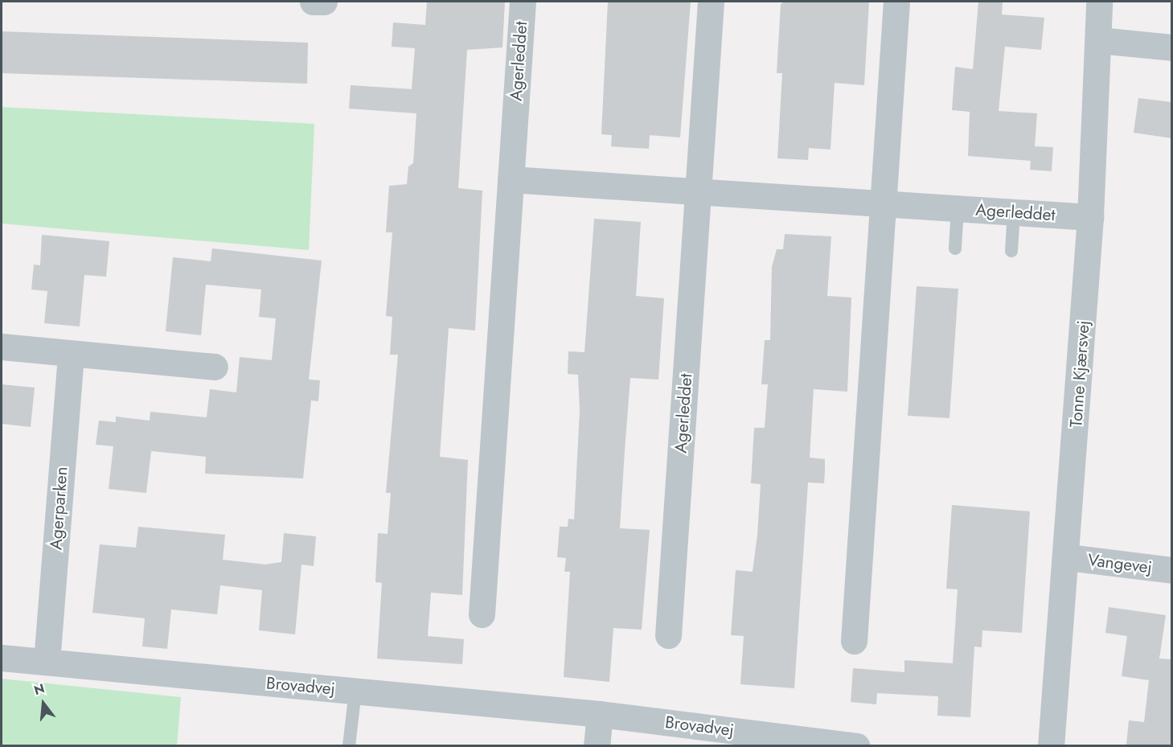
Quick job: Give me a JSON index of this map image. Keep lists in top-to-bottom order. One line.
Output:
{"streets":{"street":["Agerleddet","Tonne Kjærsvej","Agerparken","Vangevej","Brovadvej"]},"crossings":[["Agerleddet","Tonne Kjærsvej"],["Tonne Kjærsvej","Vangevej"],["Agerparken","Brovadvej"]],"north":"top"}
